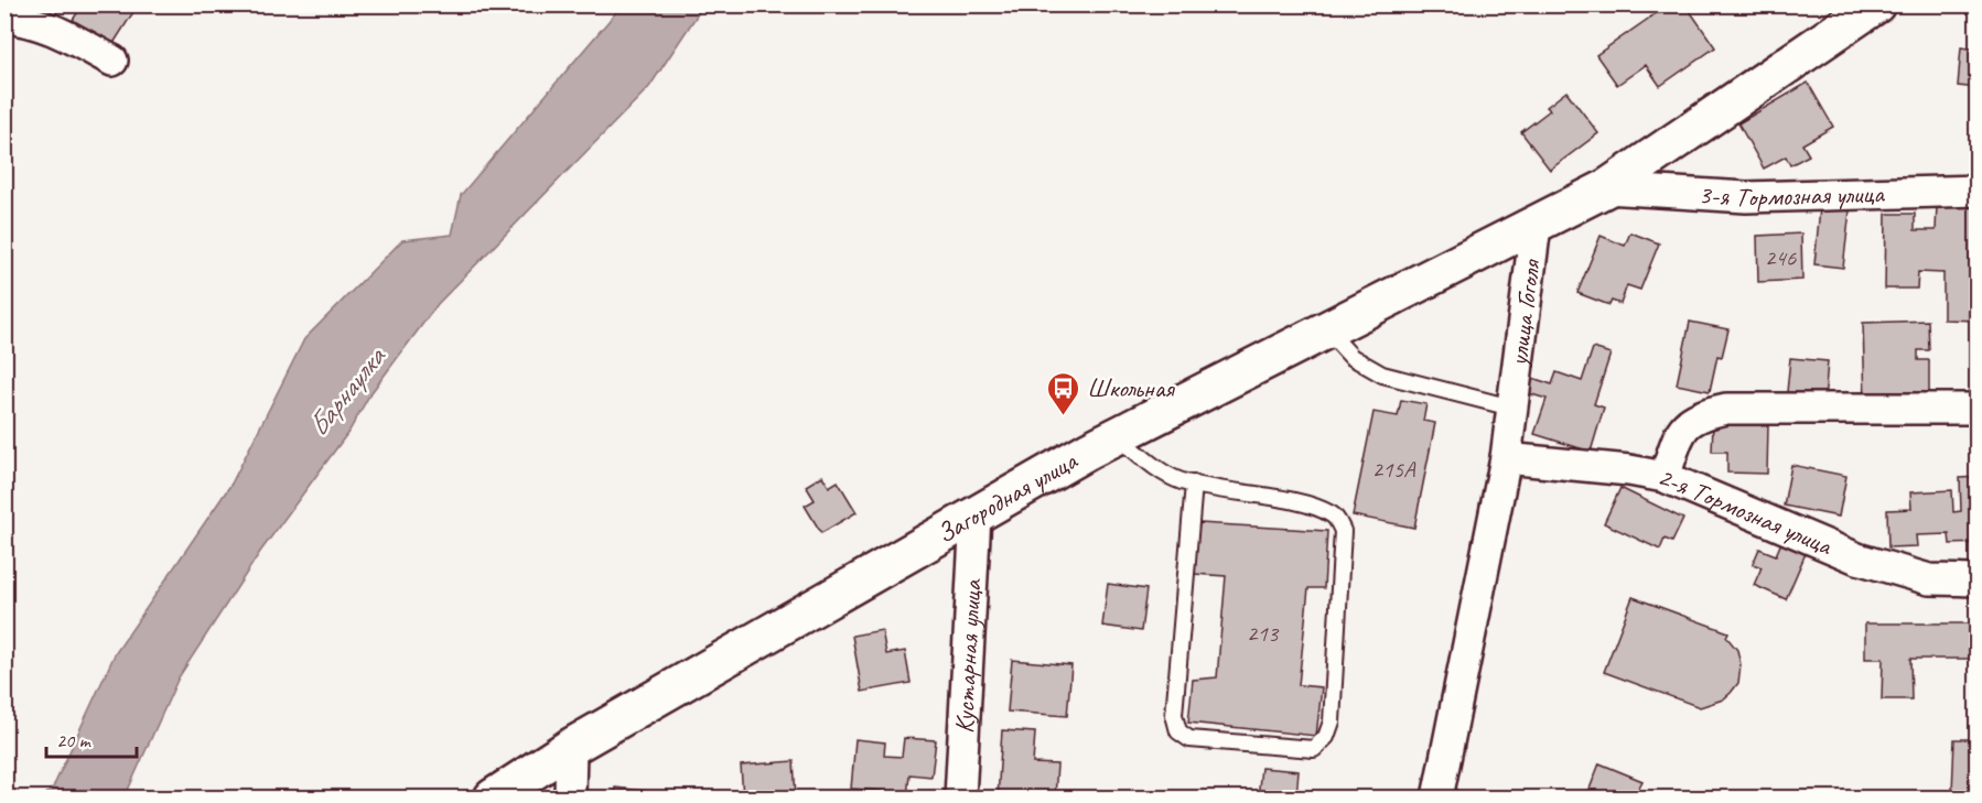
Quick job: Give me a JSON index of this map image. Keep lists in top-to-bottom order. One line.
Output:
{"streets":{"main road":["улица Гоголя","Загородная улица"],"street":["3-я Тормозная улица","2-я Тормозная улица","Кустарная улица"]},"crossings":[["3-я Тормозная улица","улица Гоголя"],["улица Гоголя","Загородная улица"],["улица Гоголя","2-я Тормозная улица"],["Загородная улица","Кустарная улица"]],"water":["Барнаулка"],"places":{"bus stop":["Школьная"]},"house_numbers":["246","215А","213"],"scale_bar":"20 m"}
